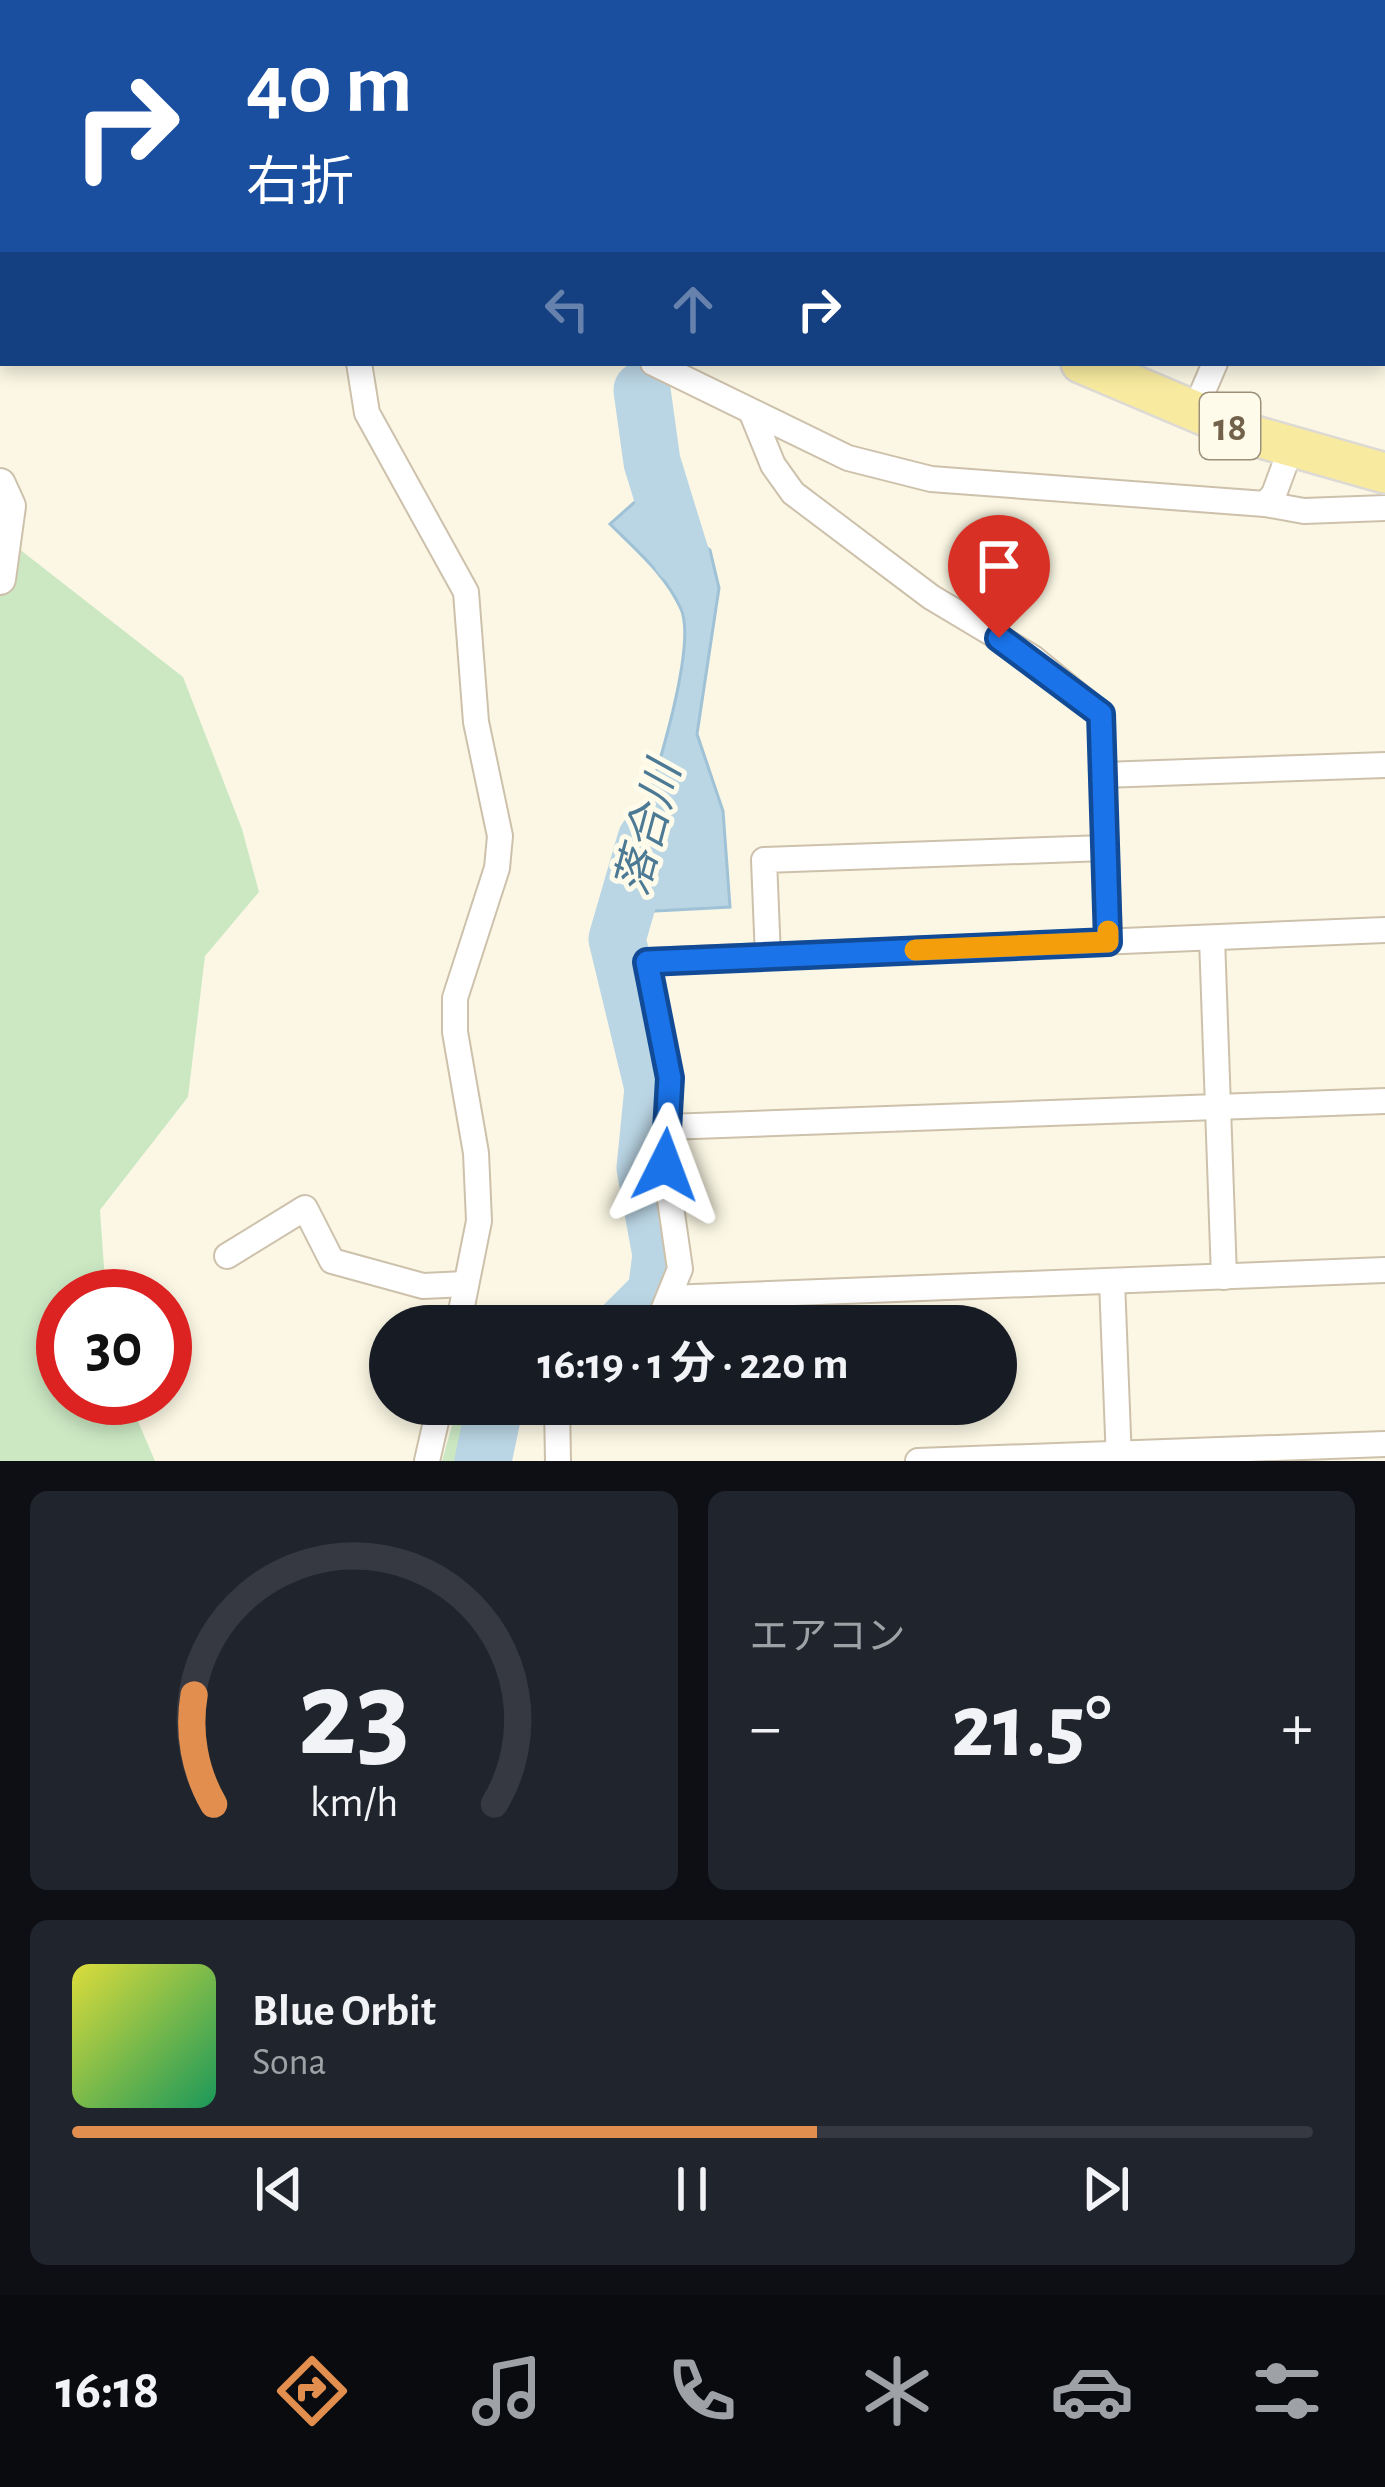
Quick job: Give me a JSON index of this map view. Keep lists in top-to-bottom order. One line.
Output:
{"streets":{"main road":["18"]},"water":["落合川"],"page":{"turn":["40 m","右折"],"limit":"30","trip":"16:19 · 1 分 · 220 m","tile":"エアコン","heat":["−","21.5°","+"],"song":["Blue Orbit","Sona"],"tabs":"16:18","gauge":["23","km/h"]}}
